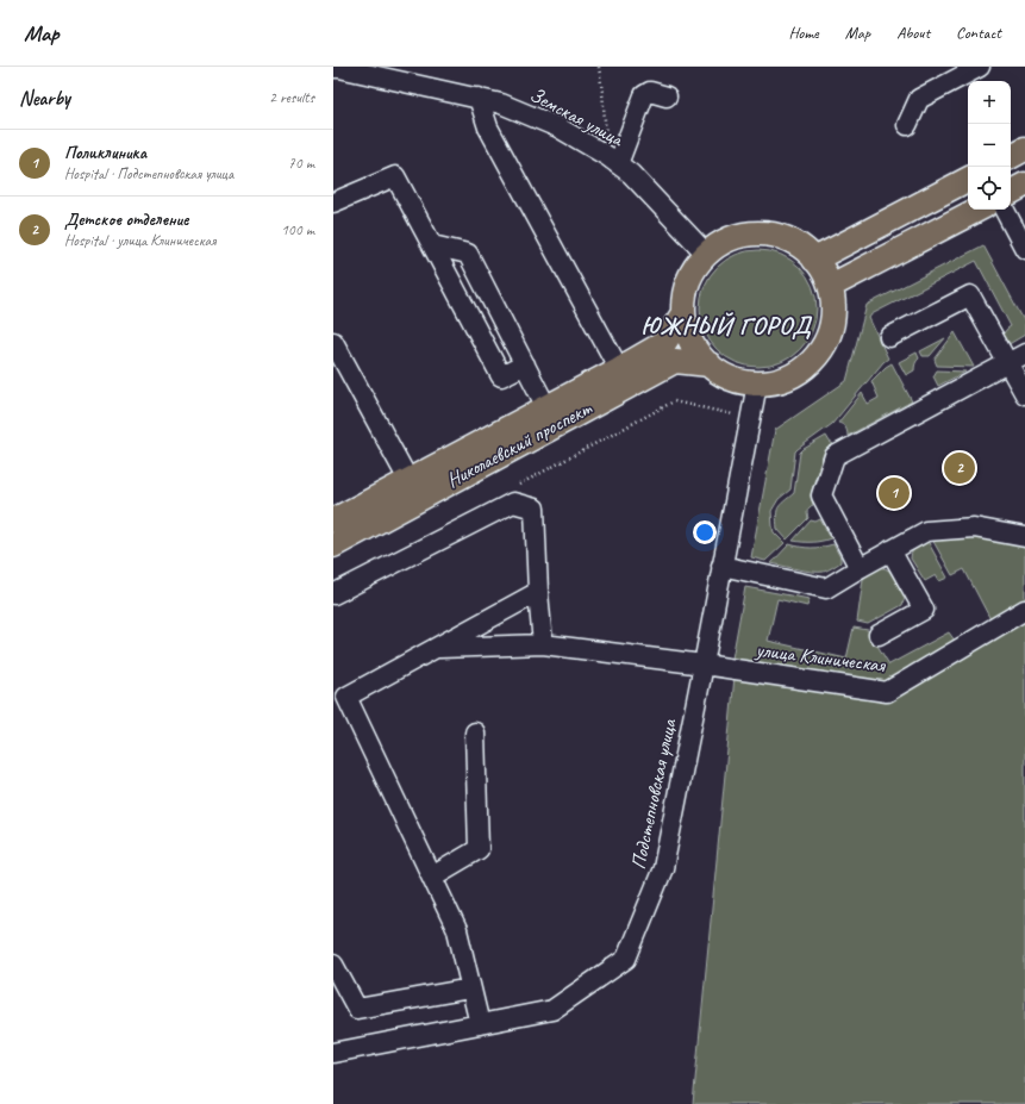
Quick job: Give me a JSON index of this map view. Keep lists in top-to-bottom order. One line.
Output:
{"streets":{"main road":["Николаевский проспект"],"street":["Земская улица","улица Клиническая","Подстепновская улица"]},"crossings":[["Земская улица","Николаевский проспект"],["Земская улица","Подстепновская улица"],["Николаевский проспект","Подстепновская улица"],["улица Клиническая","Подстепновская улица"]],"districts":["ЮЖНЫЙ ГОРОД"],"page":{"header":"Map","nav":["Home","Map","About","Contact"],"heading":["Nearby","2 results"],"map_buttons":["+","−"],"list":[{"mark":"1","name":"Поликлиника","note":"Hospital · Подстепновская улица","value":"70 m"},{"mark":"2","name":"Детское отделение","note":"Hospital · улица Клиническая","value":"100 m"}],"pins":["2","1"]}}
